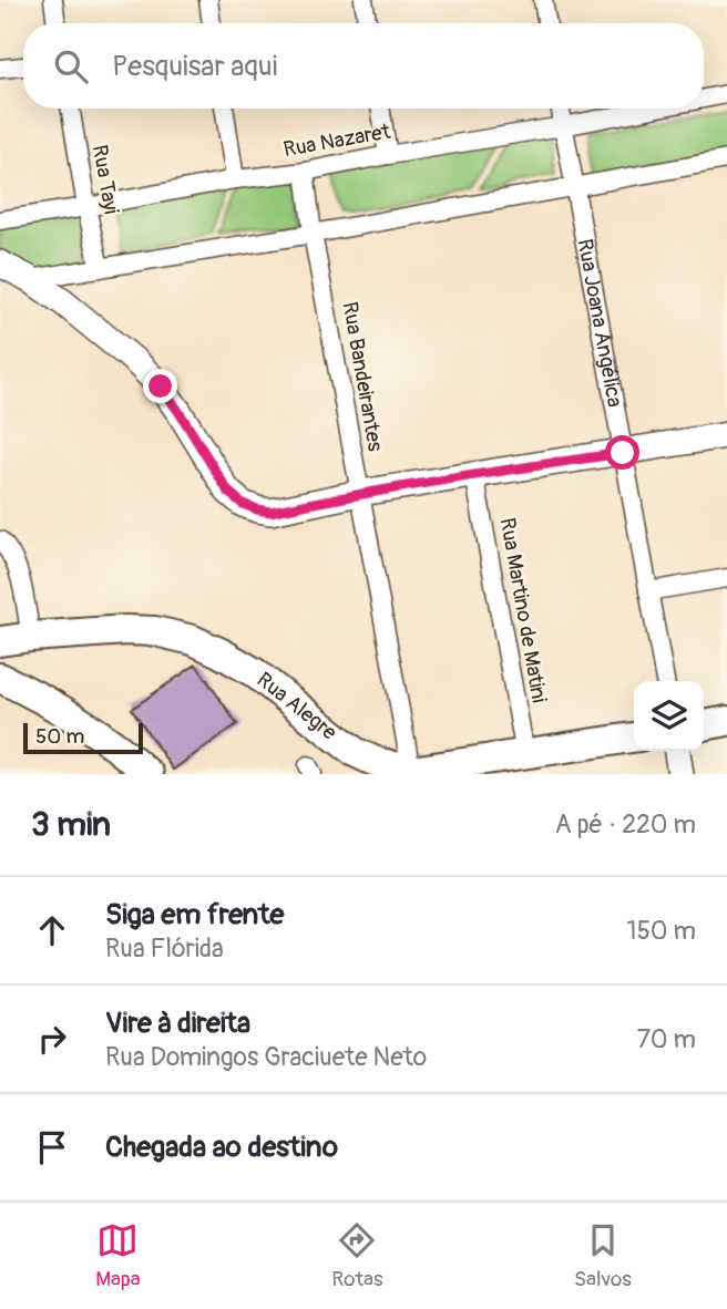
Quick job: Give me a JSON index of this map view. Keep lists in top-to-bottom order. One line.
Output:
{"streets":{"main road":["Rua Alegre"],"street":["Rua Nazaret","Rua Tayi","Rua Joana Angélica","Rua Bandeirantes","Rua Martino de Matini"]},"crossings":[["Rua Nazaret","Rua Tayi"],["Rua Nazaret","Rua Joana Angélica"],["Rua Nazaret","Rua Bandeirantes"],["Rua Bandeirantes","Rua Alegre"],["Rua Martino de Matini","Rua Alegre"]],"scale_bar":"50 m","page":{"search":"Pesquisar aqui","scale":"50 m","heading":["3 min","A pé · 220 m"],"list":[["Siga em frente","Rua Flórida","150 m"],["Vire à direita","Rua Domingos Graciuete Neto","70 m"],"Chegada ao destino"],"nav":["Mapa","Rotas","Salvos"]}}
